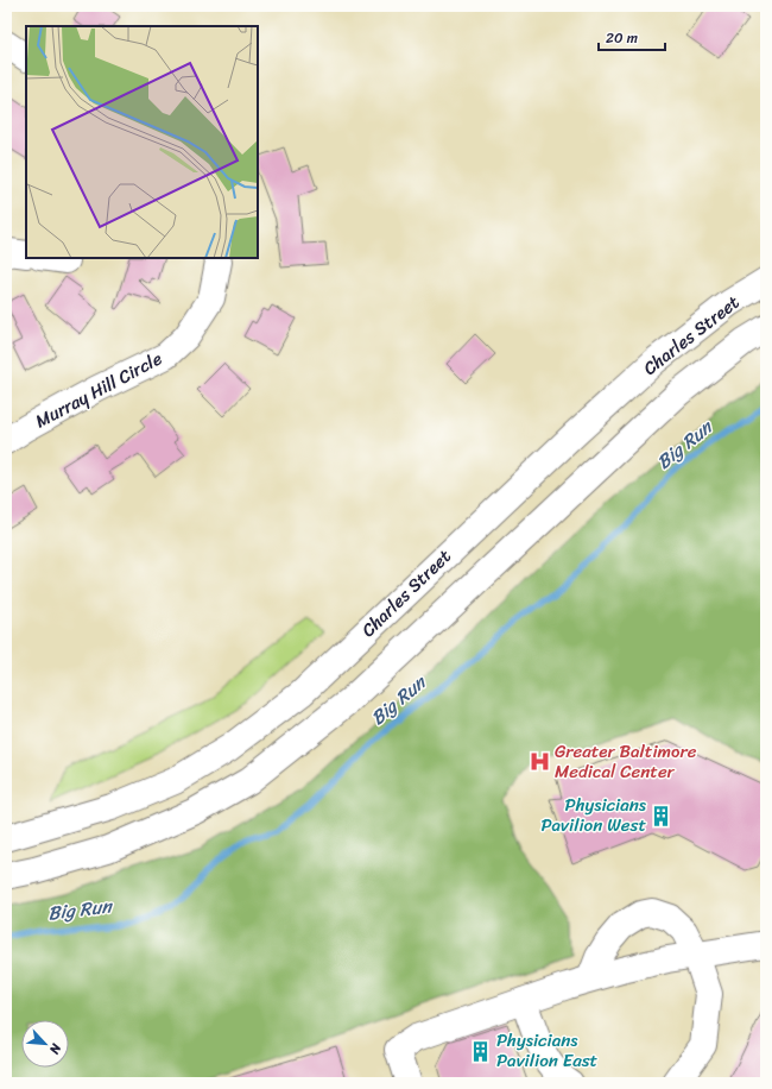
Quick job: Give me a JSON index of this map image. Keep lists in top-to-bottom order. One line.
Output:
{"streets":{"main road":["Charles Street","Murray Hill Circle"]},"water":["Big Run"],"places":{"hospital":["Greater Baltimore Medical Center"],"building":["Physicians Pavilion West","Physicians Pavilion East"]},"scale_bar":"20 m","north":"bottom right"}
